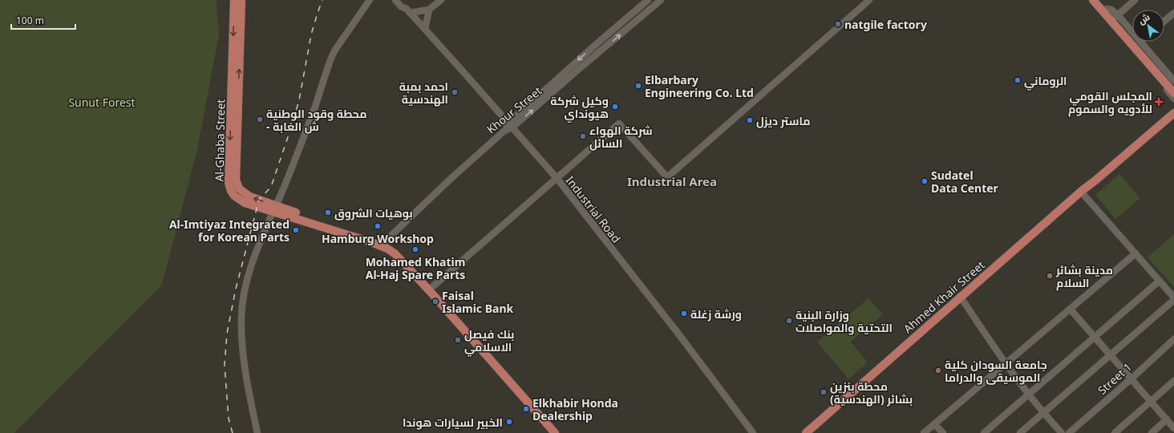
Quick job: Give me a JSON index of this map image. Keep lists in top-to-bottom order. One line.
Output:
{"streets":{"main road":["Al-Ghaba Street","Ahmed Khair Street"],"street":["Khour Street","Industrial Road","Street 1"]},"crossings":[["Khour Street","Industrial Road"]],"districts":["Industrial Area"],"parks":["Sunut Forest"],"places":{"other":["natgile factory","الروماني","Elbarbary Engineering Co. Ltd","احمد بمبة الهندسية","وكيل شركة هيونداي","محطة وقود الوطنية - ش الغابة","ماستر ديزل","شركة الهواء السائل","Sudatel Data Center","بوهيات الشروق","Hamburg Workshop","Al-Imtiyaz Integrated for Korean Parts","Mohamed Khatim Al-Haj Spare Parts","مدينة بشائر السلام","Faisal Islamic Bank","ورشة زغلة","وزارة البنية التحتية والمواصلات","بنك فيصل الاسلامي","جامعة السودان كلية الموسيقى والدراما","محطة بنزين بشائر (الهندسية)","Elkhabir Honda Dealership","الخبير لسيارات هوندا"],"health":["المجلس القومي للأدويه والسموم"]},"scale_bar":"100 m","north":"top left"}
